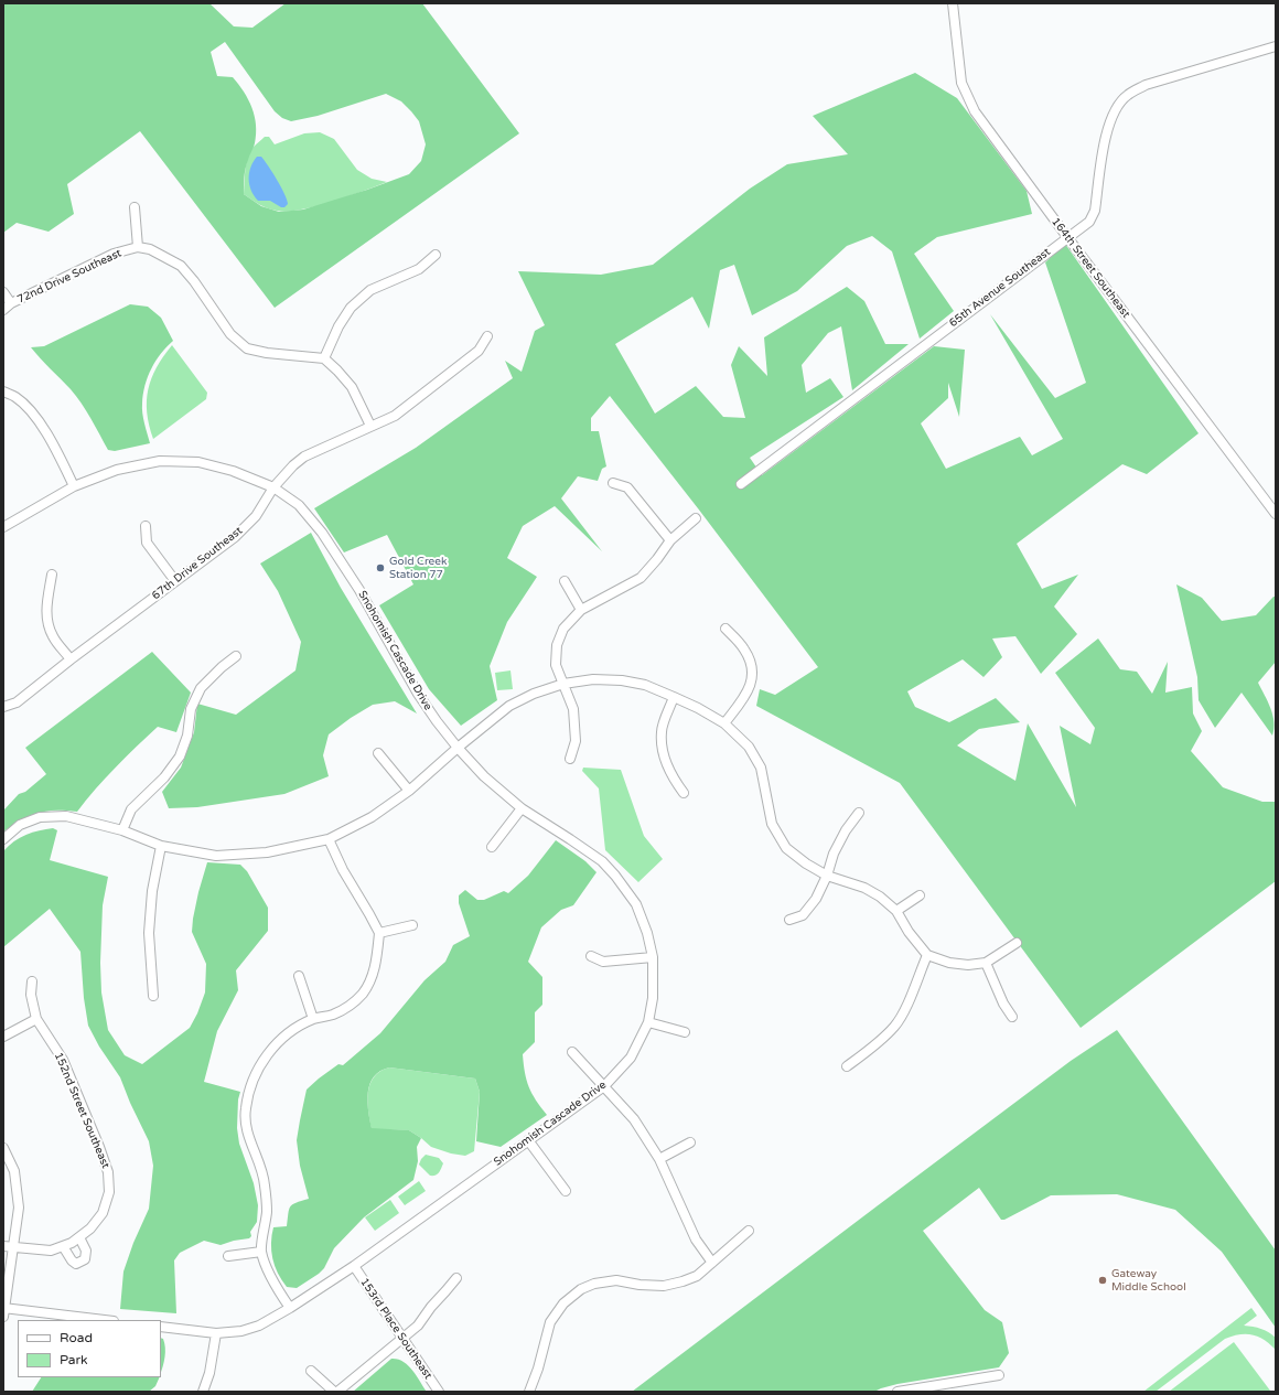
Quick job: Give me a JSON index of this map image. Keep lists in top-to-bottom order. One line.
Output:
{"streets":{"street":["164th Street Southeast","72nd Drive Southeast","65th Avenue Southeast","67th Drive Southeast","Snohomish Cascade Drive","152nd Street Southeast","153rd Place Southeast"]},"crossings":[["164th Street Southeast","65th Avenue Southeast"],["67th Drive Southeast","Snohomish Cascade Drive"],["Snohomish Cascade Drive","153rd Place Southeast"]],"places":["Gold Creek Station 77","Gateway Middle School"],"legend":["Road","Park"]}
